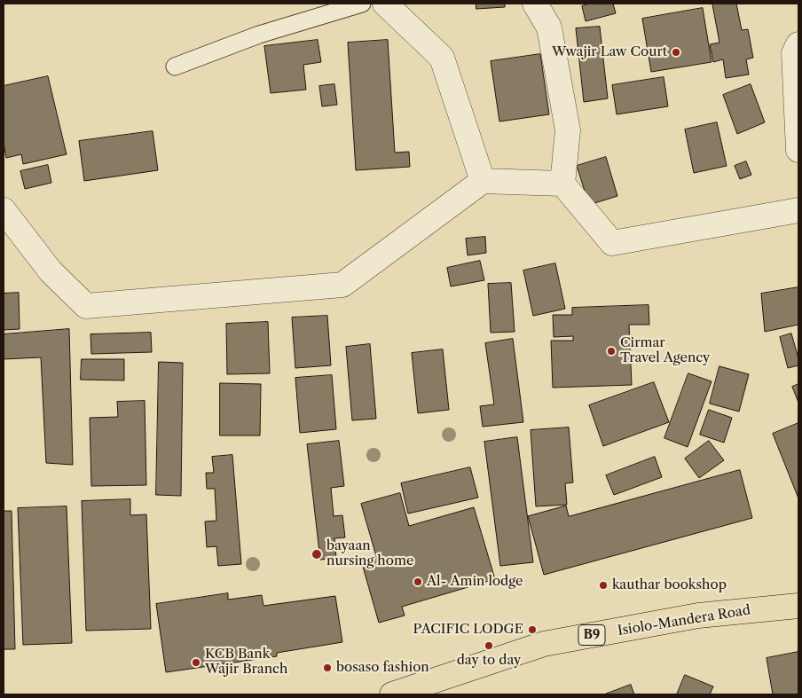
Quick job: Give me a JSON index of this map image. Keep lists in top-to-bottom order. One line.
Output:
{"streets":{"highway":["Isiolo-Mandera Road","B9"]},"places":["Wwajir Law Court","Cirmar Travel Agency","bayaan nursing home","Al- Amin lodge","kauthar bookshop","PACIFIC LODGE","day to day","KCB Bank Wajir Branch","bosaso fashion"]}
